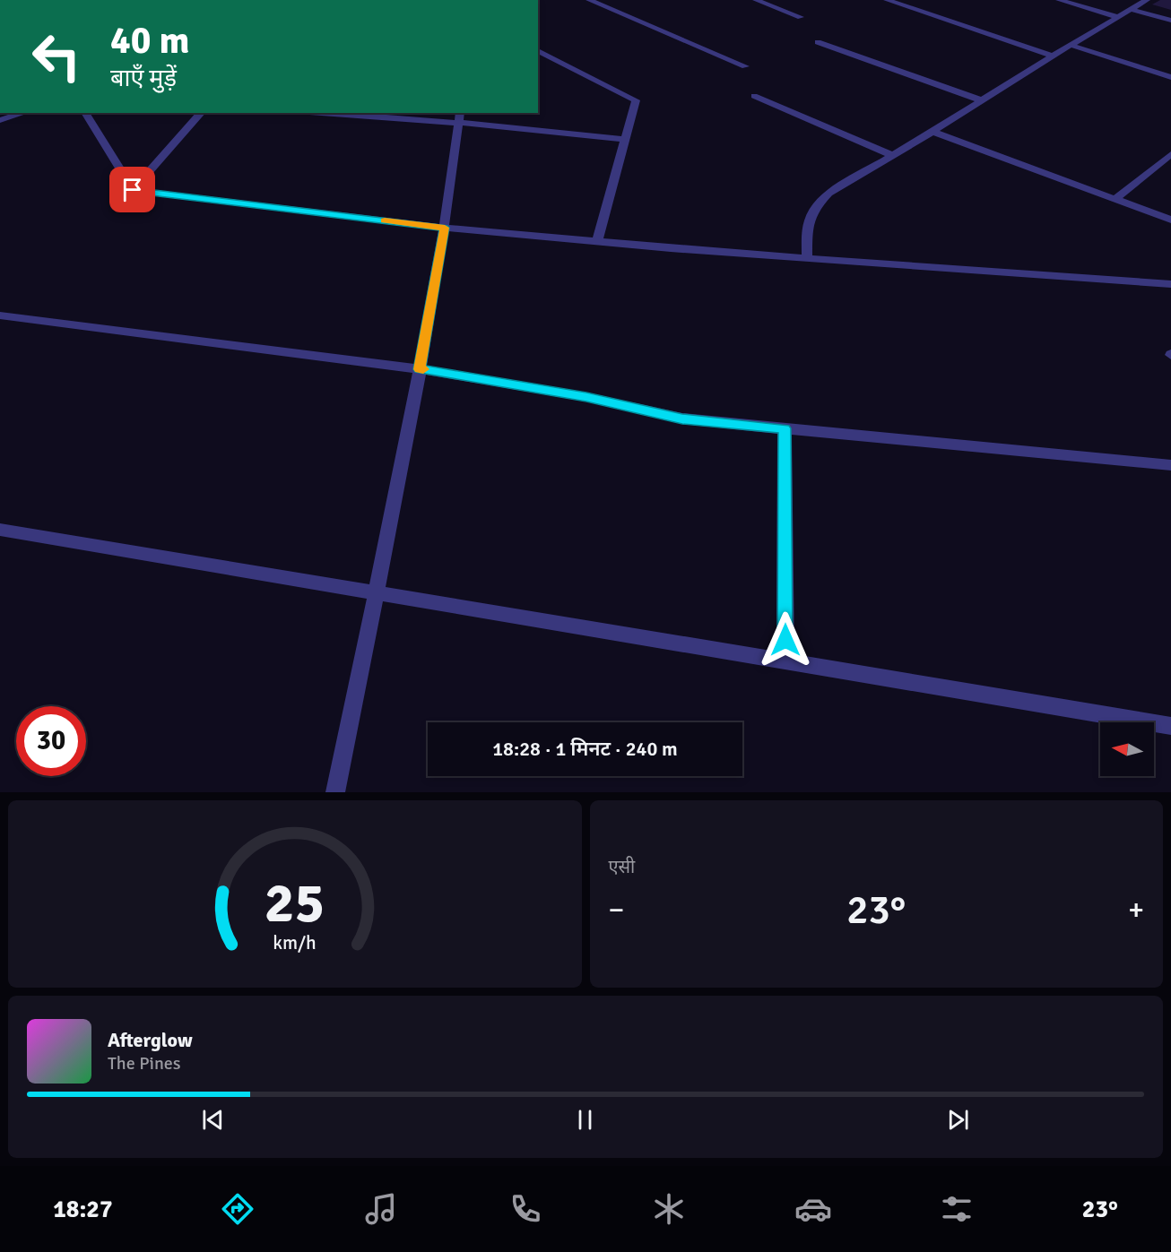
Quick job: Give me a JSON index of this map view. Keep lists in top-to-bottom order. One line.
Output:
{"north":"left","page":{"turn":["40 m","बाएँ मुड़ें"],"limit":"30","trip":"18:28 · 1 मिनट · 240 m","tile":"एसी","heat":["−","23°","+"],"song":["Afterglow","The Pines"],"tabs":["18:27","23°"],"gauge":["25","km/h"]}}
